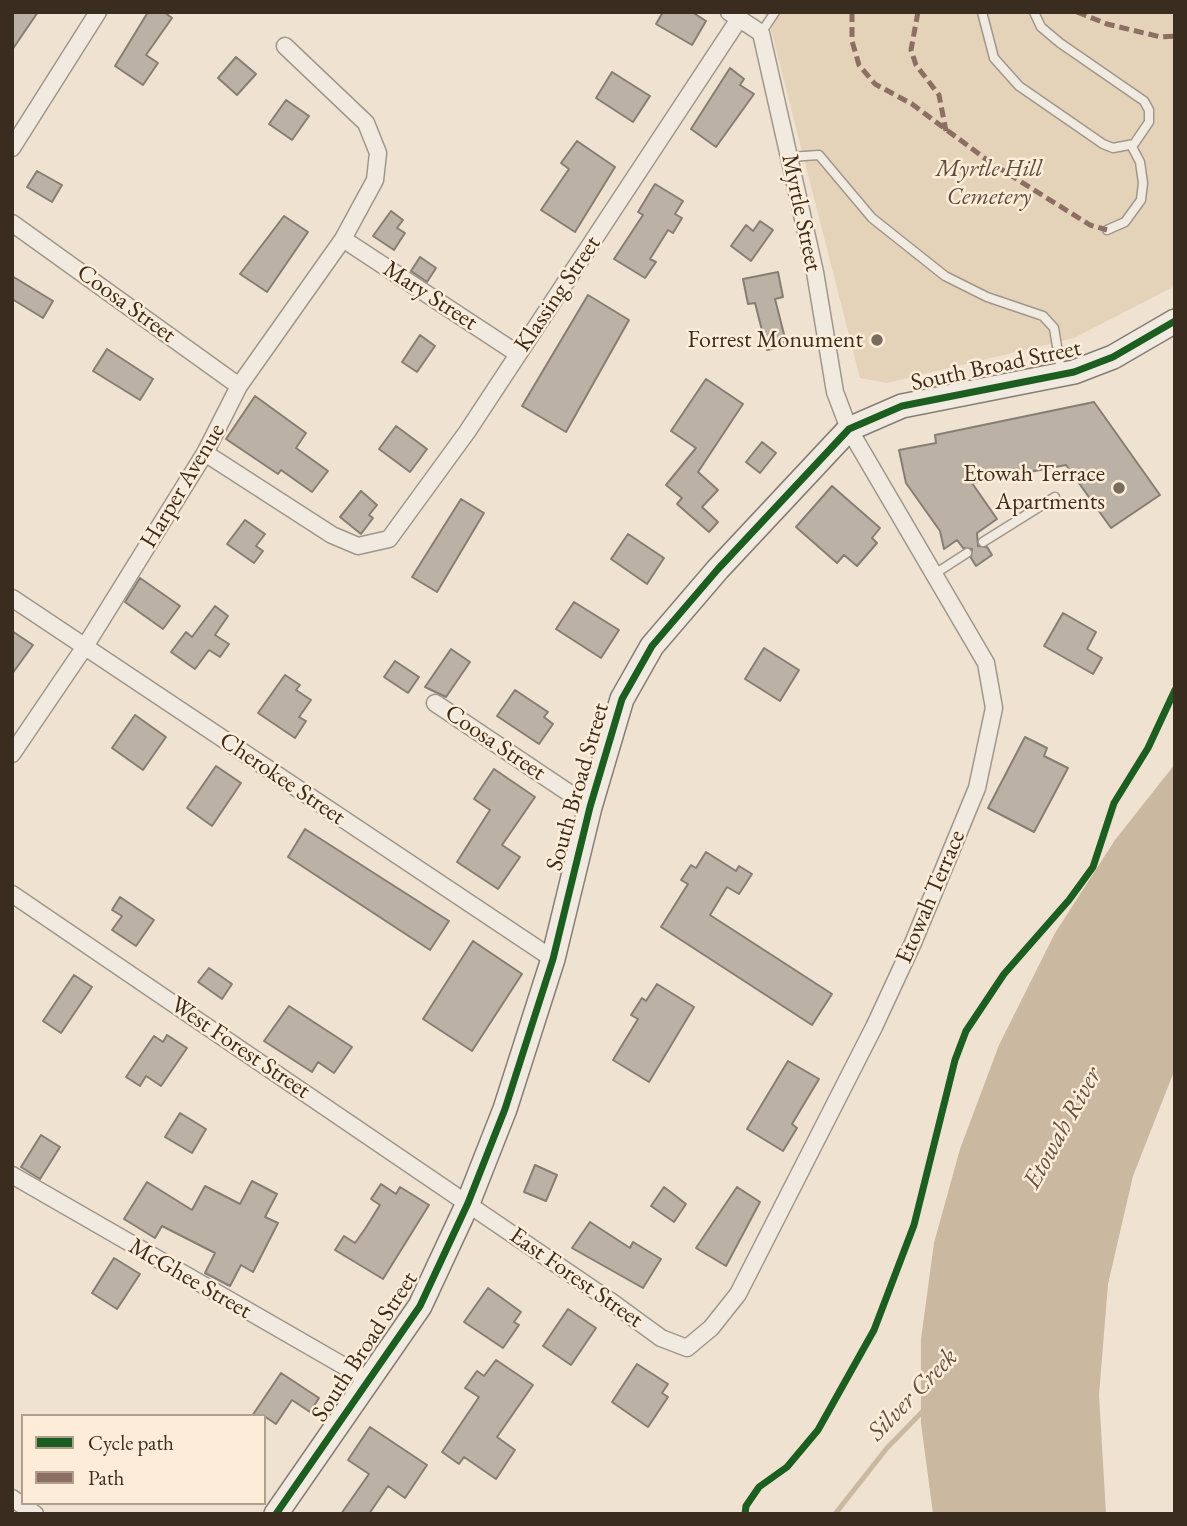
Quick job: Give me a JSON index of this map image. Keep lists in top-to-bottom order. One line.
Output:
{"streets":{"main road":["South Broad Street"],"street":["Myrtle Street","Klassing Street","Mary Street","Coosa Street","Harper Avenue","Cherokee Street","Etowah Terrace","West Forest Street","East Forest Street","McGhee Street"]},"crossings":[["Myrtle Street","South Broad Street"],["Myrtle Street","Etowah Terrace"],["Klassing Street","Mary Street"],["Klassing Street","Harper Avenue"],["Mary Street","Harper Avenue"],["Coosa Street","South Broad Street"],["Coosa Street","Harper Avenue"],["South Broad Street","Cherokee Street"],["South Broad Street","Etowah Terrace"],["South Broad Street","West Forest Street"],["South Broad Street","East Forest Street"],["South Broad Street","McGhee Street"],["Harper Avenue","Cherokee Street"],["Etowah Terrace","East Forest Street"],["West Forest Street","East Forest Street"]],"water":["Etowah River","Silver Creek"],"parks":["Myrtle Hill Cemetery"],"places":["Forrest Monument","Etowah Terrace Apartments"],"legend":["Cycle path","Path"]}
